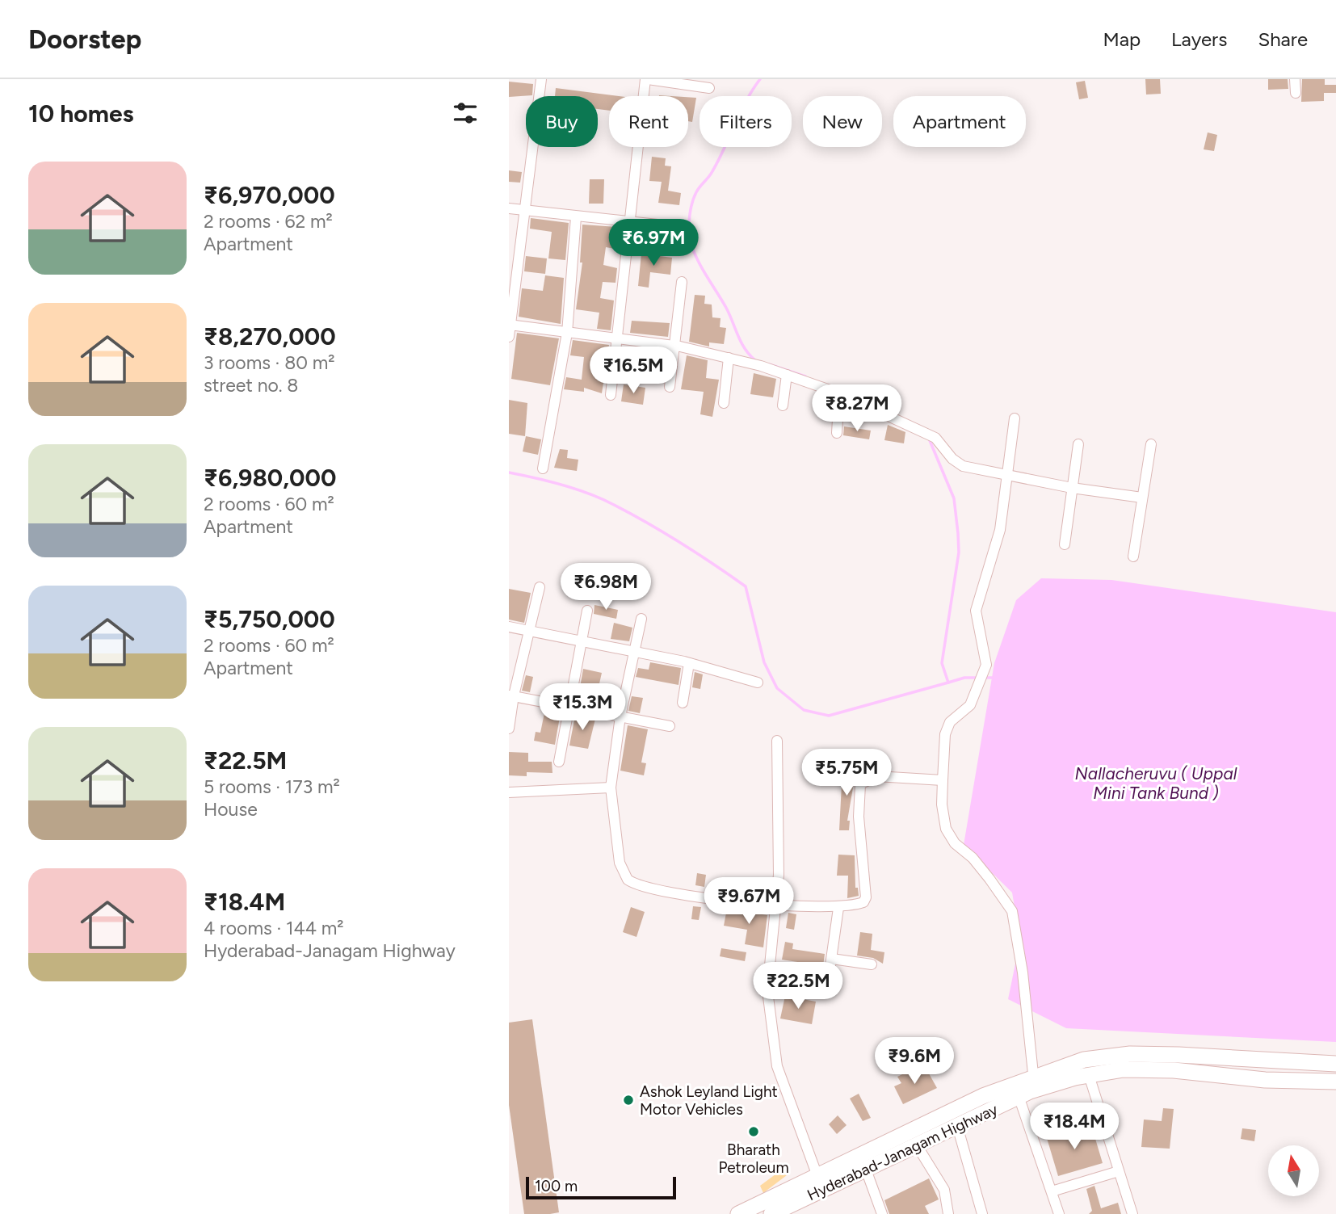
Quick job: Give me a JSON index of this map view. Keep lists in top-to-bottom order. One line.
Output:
{"streets":{"highway":["Hyderabad-Janagam Highway"]},"water":["Nallacheruvu ( Uppal Mini Tank Bund )"],"places":["Ashok Leyland Light Motor Vehicles","Bharath Petroleum"],"scale_bar":"100 m","north":"top","page":{"header":"Doorstep","nav":["Map","Layers","Share"],"heading":"10 homes","chip":["Buy","Rent","Filters","New","Apartment"],"list":[{"name":"₹6,970,000","note":"2 rooms · 62 m² · Apartment"},{"name":"₹8,270,000","note":"3 rooms · 80 m² · street no. 8"},{"name":"₹6,980,000","note":"2 rooms · 60 m² · Apartment"},{"name":"₹5,750,000","note":"2 rooms · 60 m² · Apartment"},{"name":"₹22.5M","note":"5 rooms · 173 m² · House"},{"name":"₹18.4M","note":"4 rooms · 144 m² · Hyderabad-Janagam Highway"}],"price":["₹6.97M","₹16.5M","₹8.27M","₹6.98M","₹15.3M","₹5.75M","₹9.67M","₹22.5M","₹9.6M","₹18.4M"],"scale":"100 m"}}
